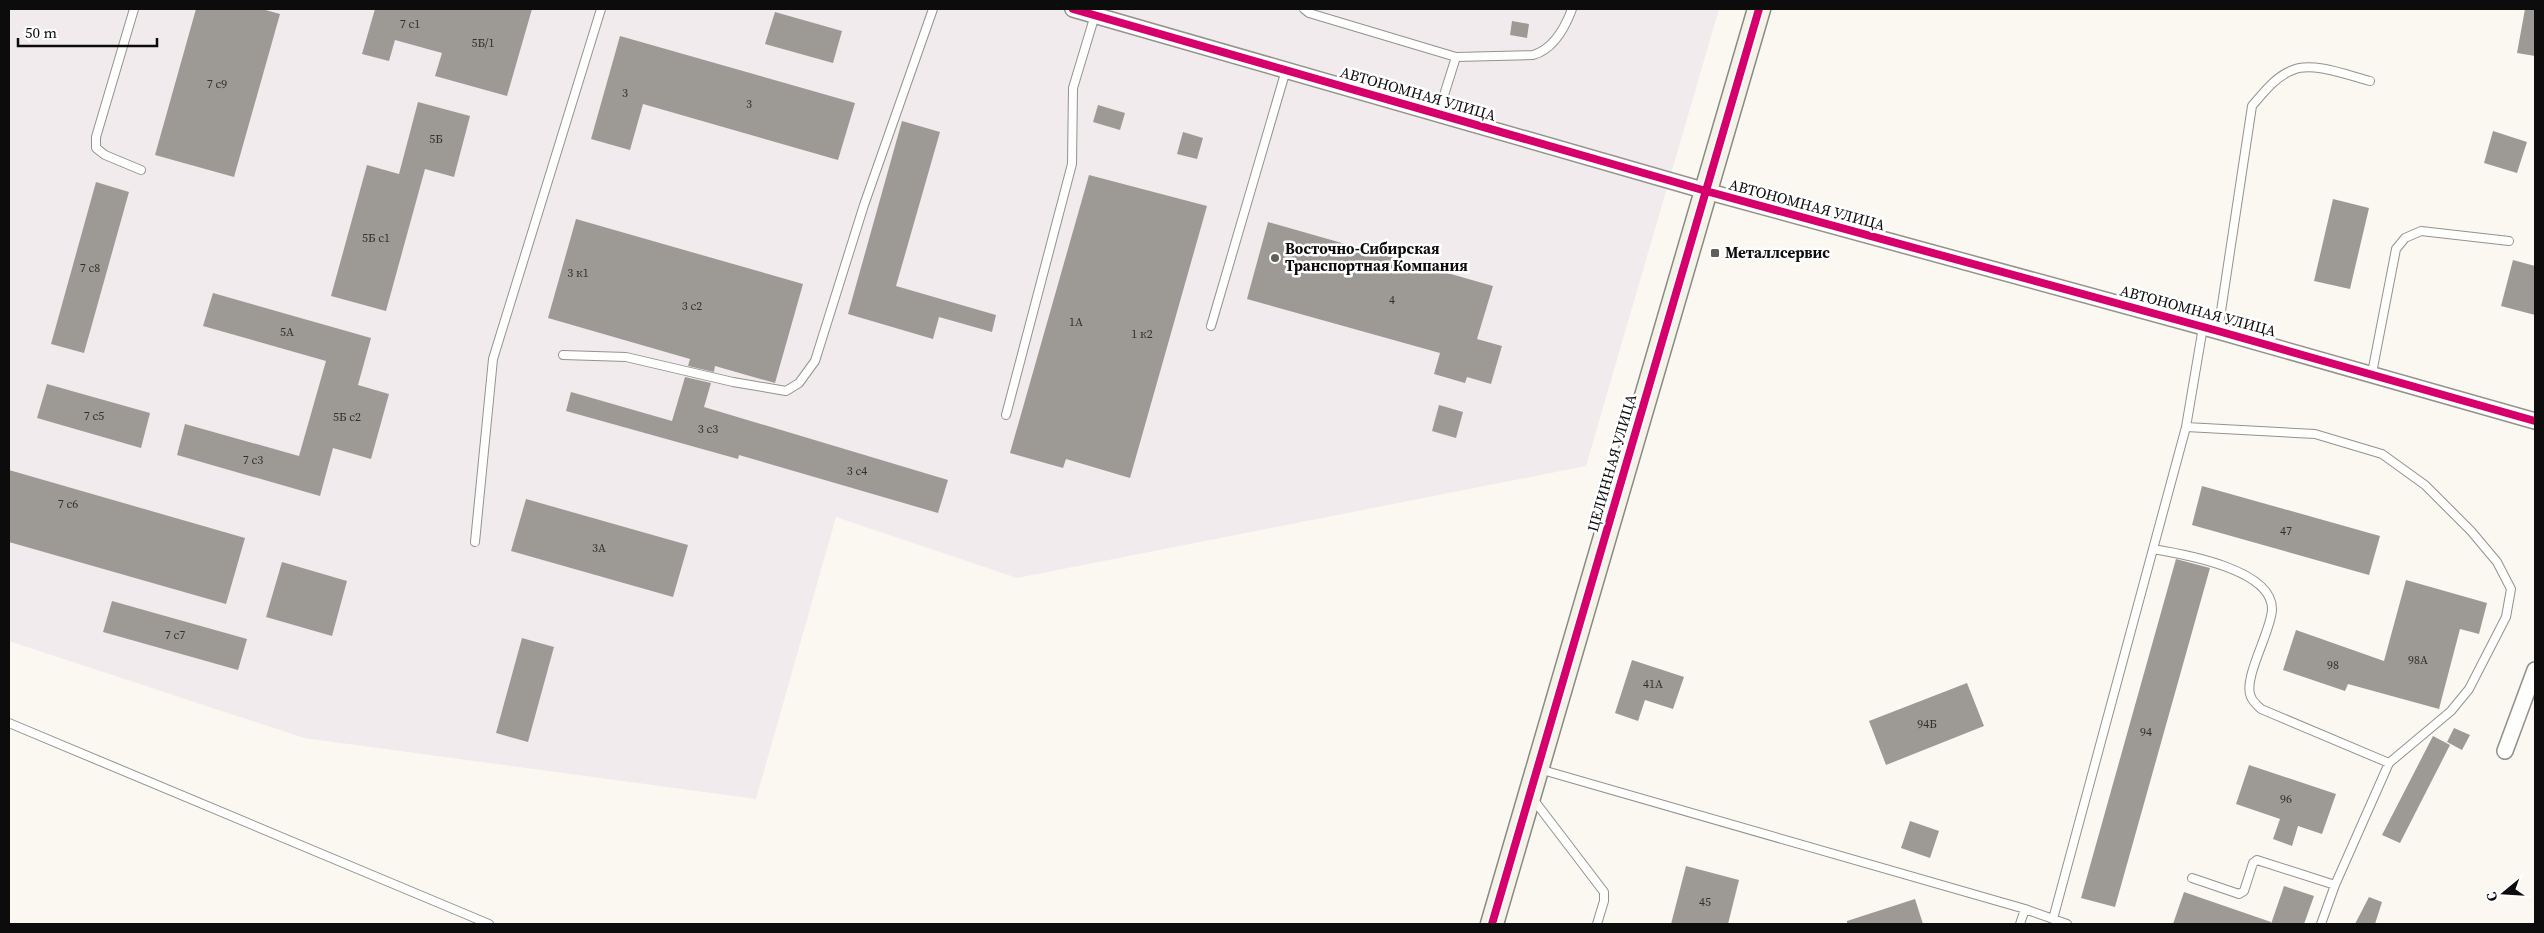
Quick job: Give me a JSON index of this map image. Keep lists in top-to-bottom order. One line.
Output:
{"streets":{"street":["АВТОНОМНАЯ УЛИЦА","ЦЕЛИННАЯ УЛИЦА"]},"crossings":[["АВТОНОМНАЯ УЛИЦА","ЦЕЛИННАЯ УЛИЦА"]],"places":{"transit":["Металлсервис"],"other":["Восточно-Сибирская Транспортная Компания"]},"house_numbers":["7 с1","5Б/1","7 с9","3","3","5Б","5Б с1","7 с8","3 к1","4","3 с2","1А","5А","1 к2","7 с5","5Б с2","3 с3","7 с3","3 с4","7 с6","47","3А","7 с7","98А","98","41А","94Б","94","96","45"],"scale_bar":"50 m","north":"left"}
